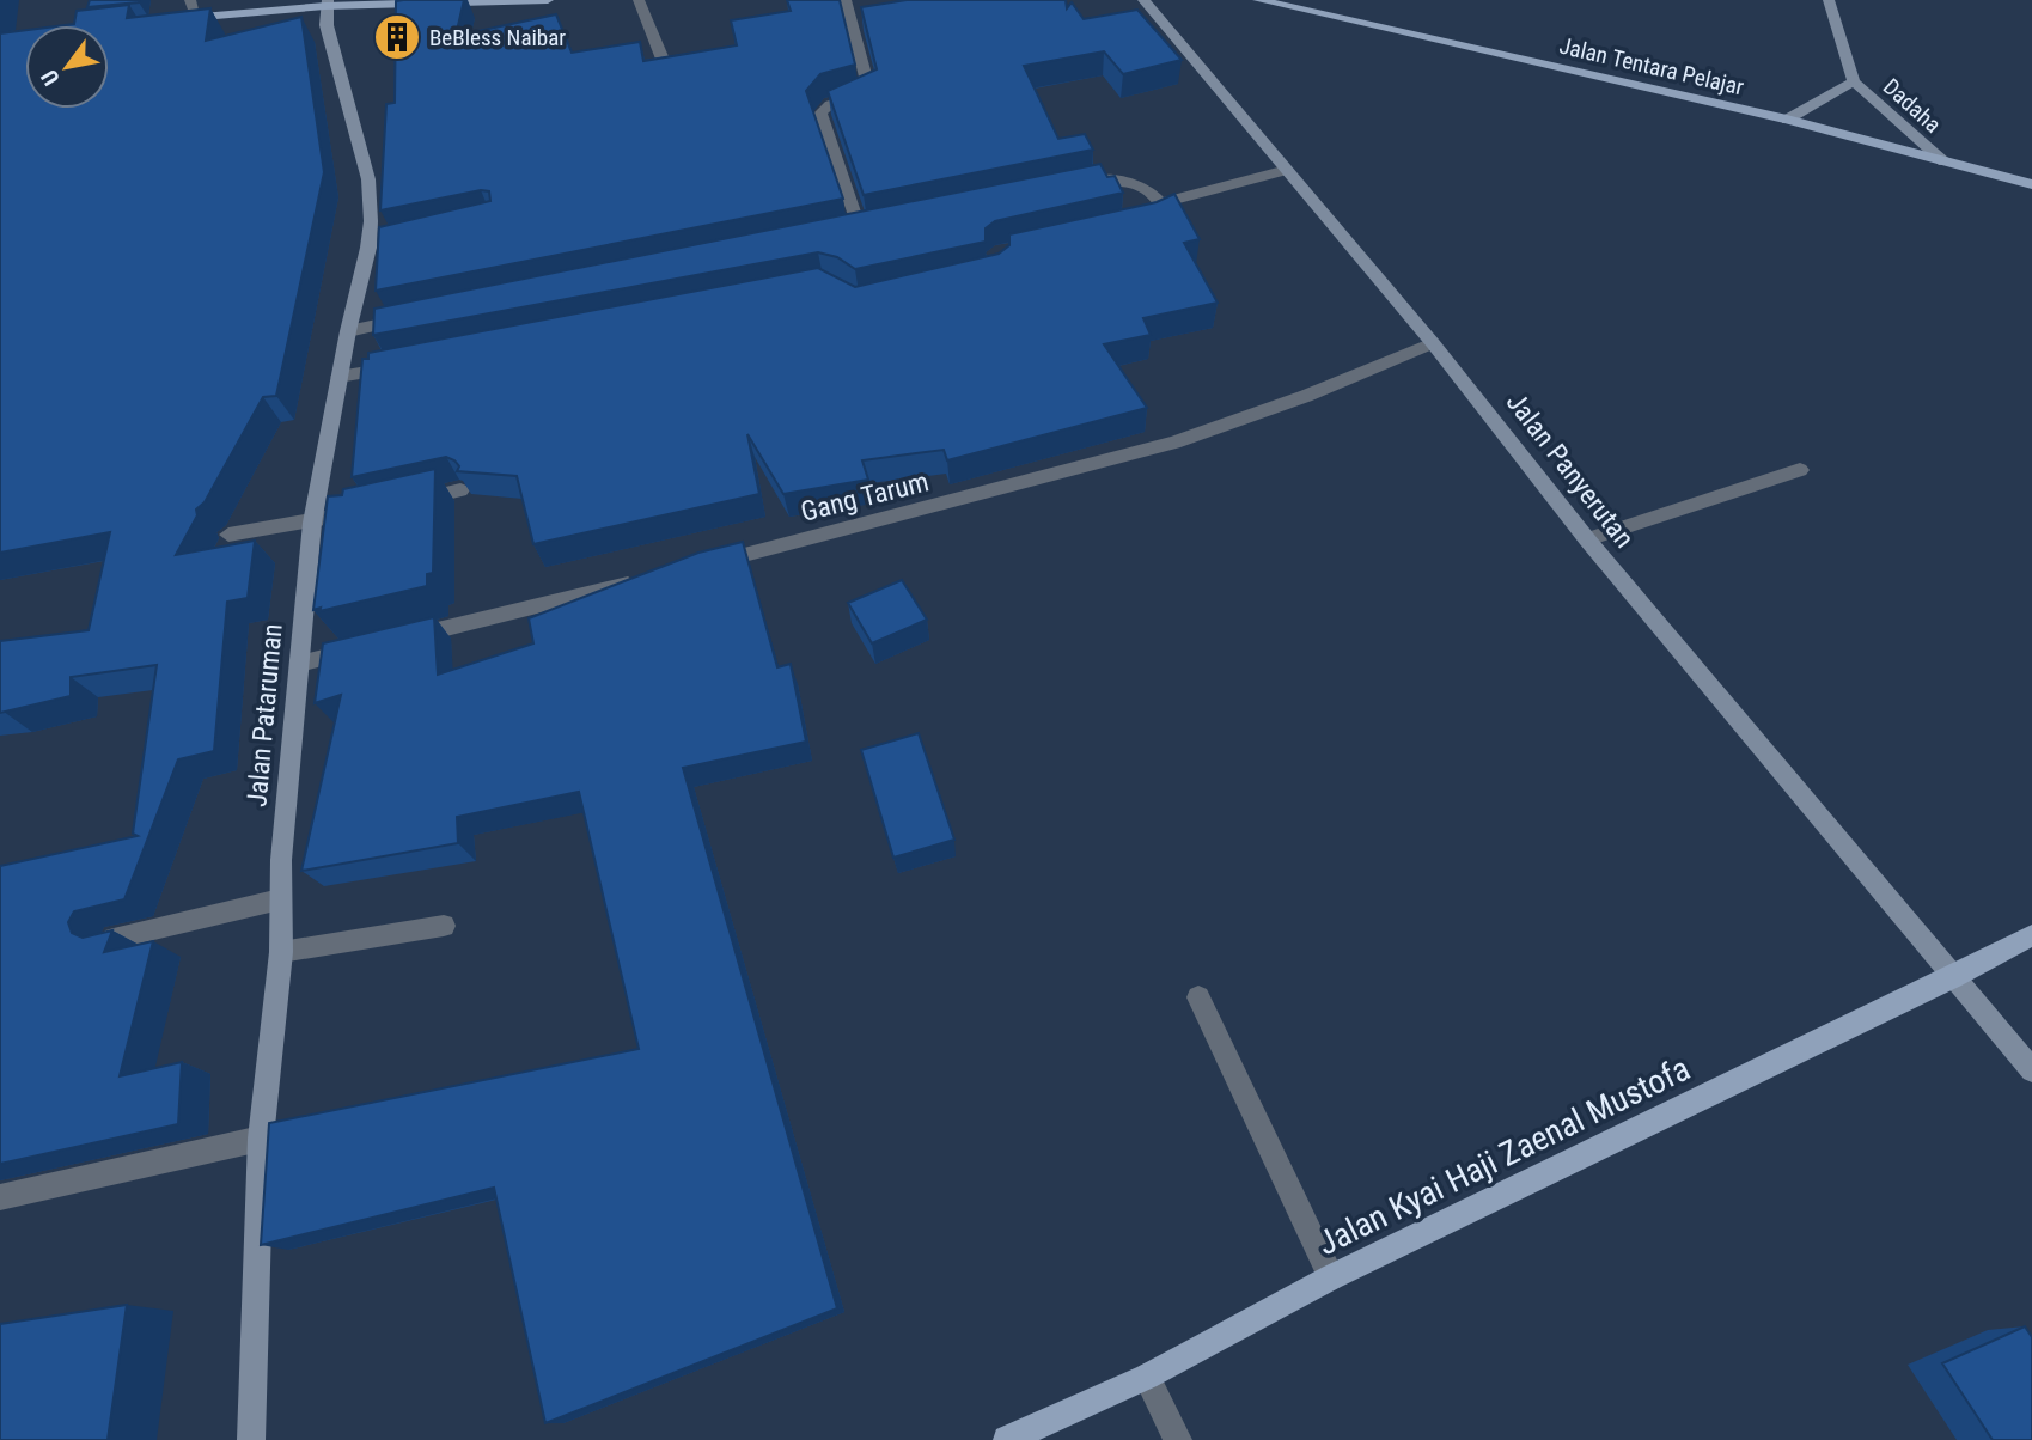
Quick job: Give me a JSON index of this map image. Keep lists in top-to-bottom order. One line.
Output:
{"streets":{"main road":["Jalan Tentara Pelajar","Jalan Kyai Haji Zaenal Mustofa"],"street":["Dadaha","Jalan Panyerutan","Gang Tarum","Jalan Pataruman"]},"crossings":[["Jalan Tentara Pelajar","Dadaha"],["Jalan Panyerutan","Gang Tarum"],["Jalan Panyerutan","Jalan Kyai Haji Zaenal Mustofa"]],"places":{"building":["BeBless Naibar"]},"north":"bottom left"}
